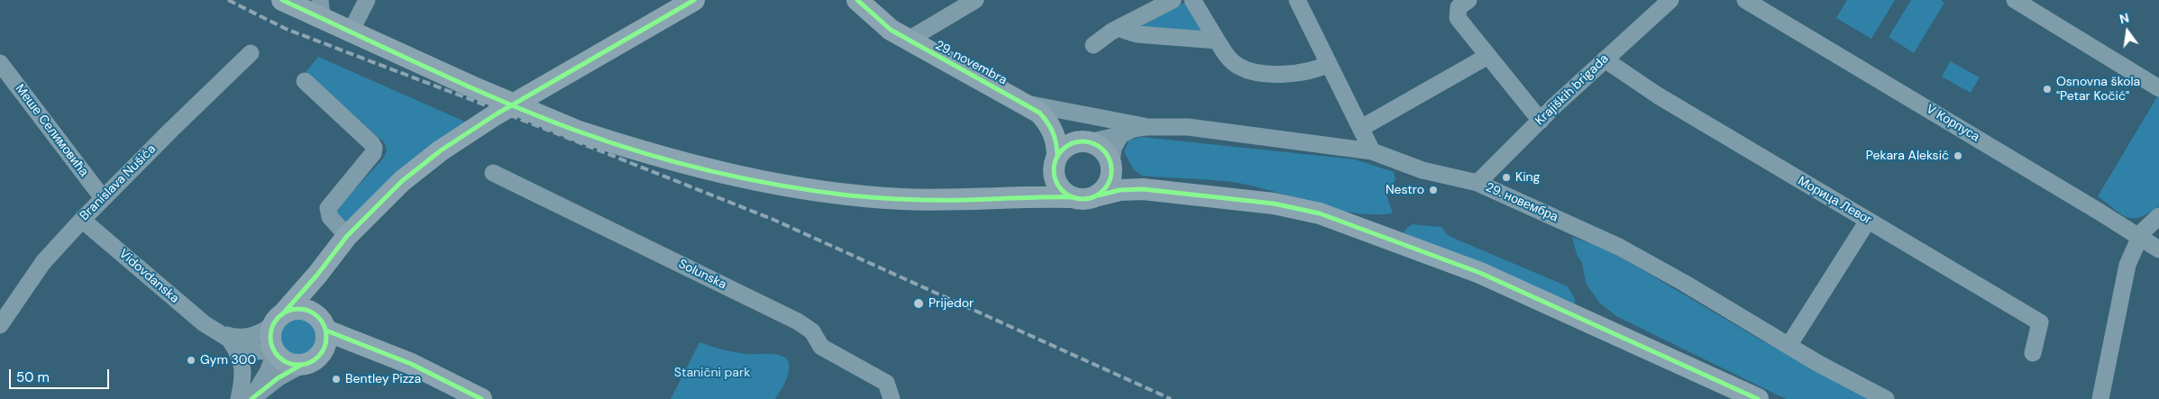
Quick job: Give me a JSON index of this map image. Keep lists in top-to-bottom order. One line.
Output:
{"streets":{"main road":["29. novembra"],"street":["Krajiških brigada","V Корпуса","Меше Селимовића","Branislava Nušića","Морица Левог","29. новембра","Solunska","Vidovdanska"]},"crossings":[["29. novembra","29. новембра"],["Krajiških brigada","Морица Левог"],["Krajiških brigada","29. новембра"],["Меше Селимовића","Branislava Nušića"],["Branislava Nušića","Vidovdanska"]],"parks":["Stanični park"],"places":["Osnovna škola \"Petar Kočić\"","Pekara Aleksić","King","Nestro","Prijedor","Gym 300","Bentley Pizza"],"scale_bar":"50 m","north":"top"}
